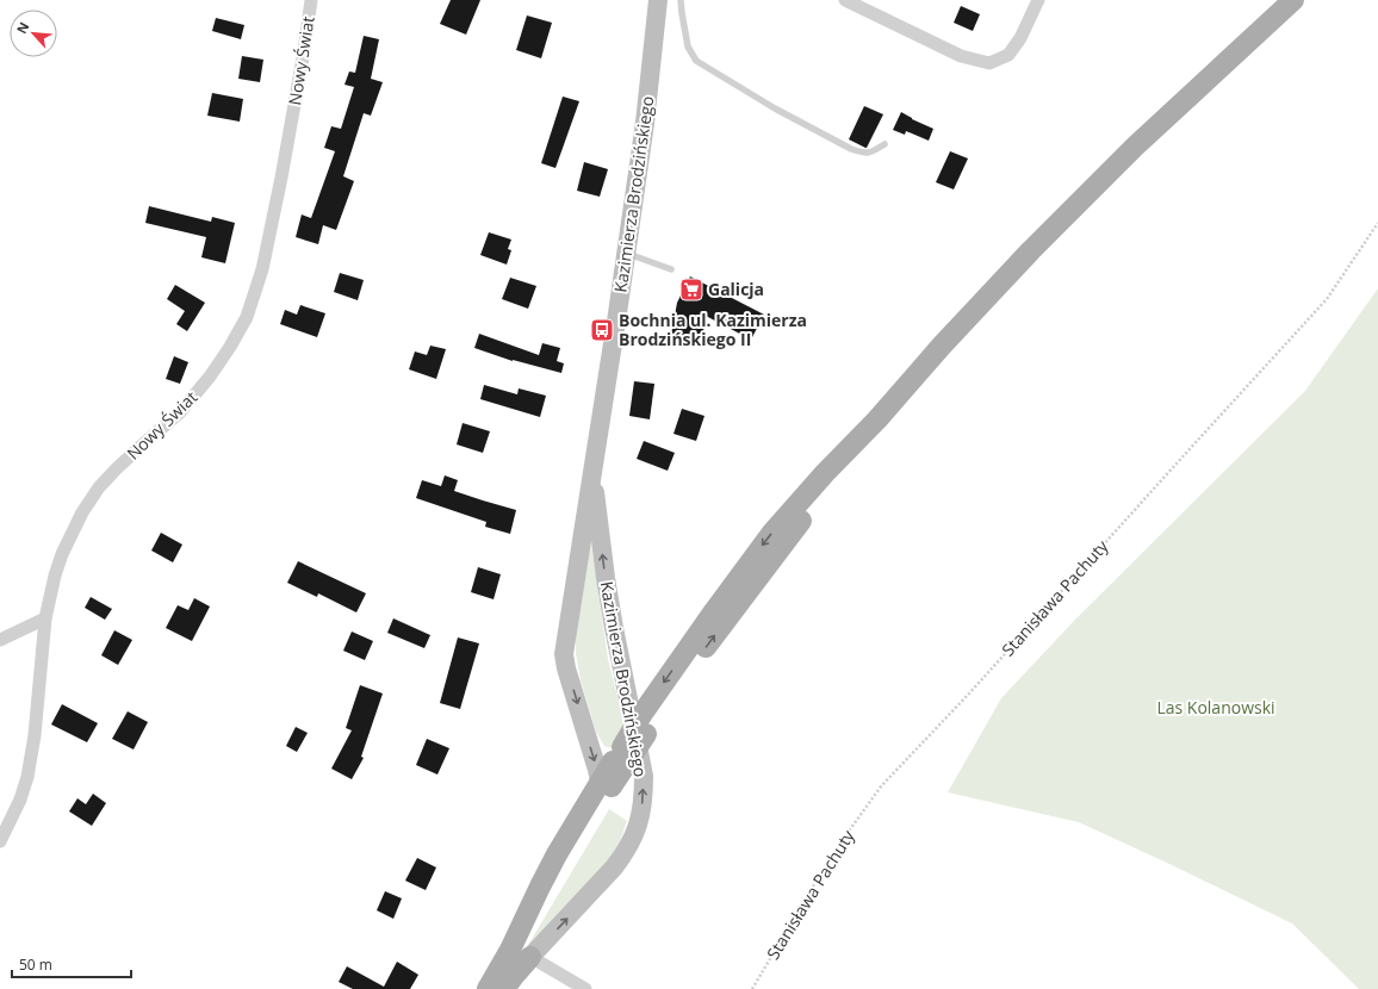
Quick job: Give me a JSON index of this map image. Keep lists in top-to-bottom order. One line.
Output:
{"streets":{"main road":["Kazimierza Brodzińskiego"],"street":["Nowy Świat"],"path":["Stanisława Pachuty"]},"parks":["Las Kolanowski"],"places":{"supermarket":["Galicja"],"bus stop":["Bochnia ul. Kazimierza Brodzińskiego II"]},"scale_bar":"50 m","north":"top left"}
